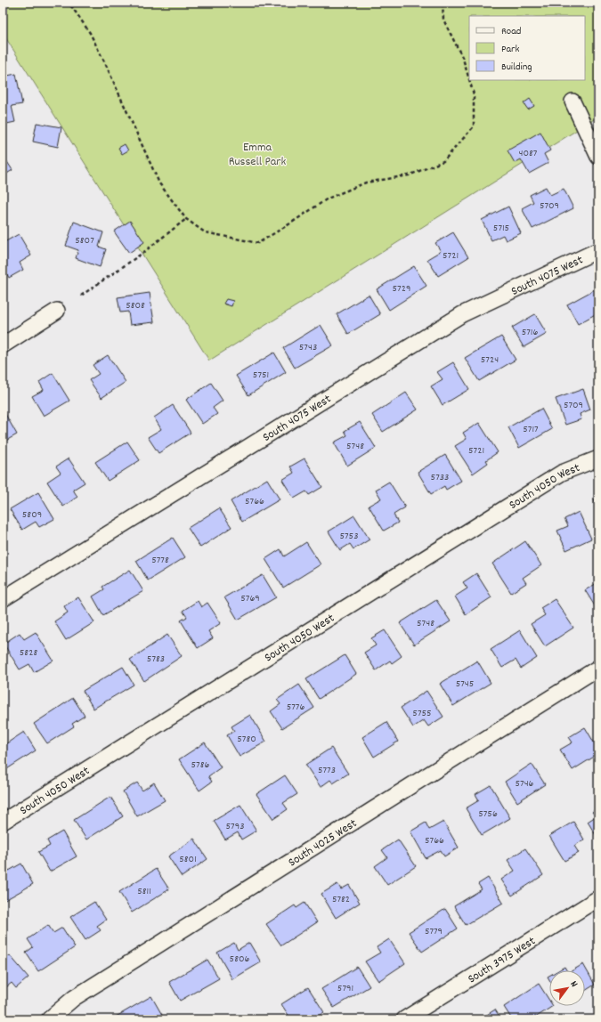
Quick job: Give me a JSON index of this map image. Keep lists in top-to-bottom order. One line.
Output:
{"streets":{"street":["South 4075 West","South 4050 West","South 4025 West","South 3975 West"]},"parks":["Emma Russell Park"],"house_numbers":["4087","5709","5715","5807","5721","5729","5808","5716","5743","5724","5751","5709","5717","5748","5721","5733","5766","5809","5753","5778","5769","5748","5828","5783","5745","5776","5755","5780","5786","5773","5746","5756","5793","5766","5801","5811","5782","5779","5806","5791"],"legend":["Road","Park","Building"],"north":"top right"}
